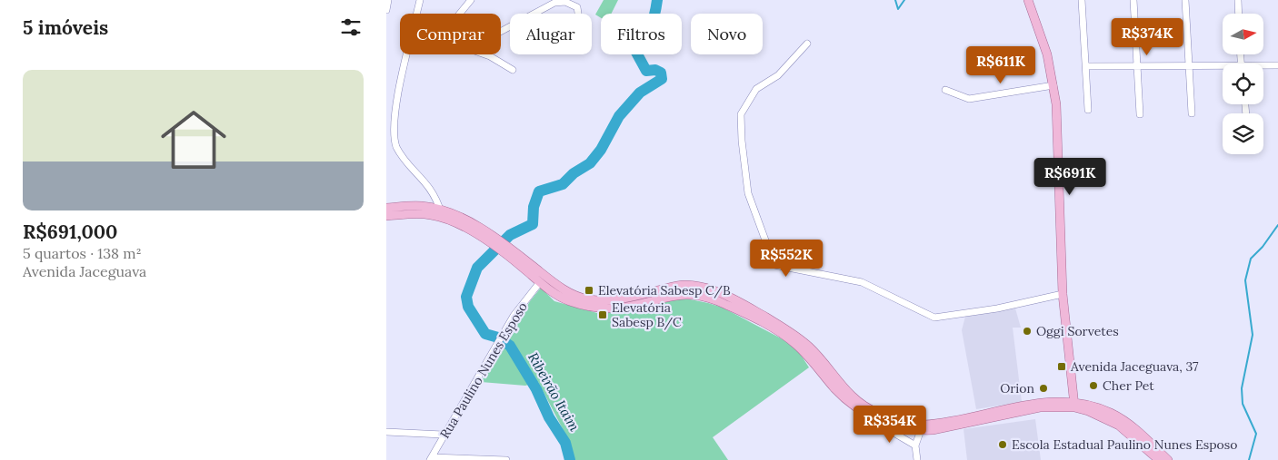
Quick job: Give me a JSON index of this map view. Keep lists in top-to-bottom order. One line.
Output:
{"streets":{"street":["Rua Paulino Nunes Esposo"]},"water":["Ribeirão Itaim"],"places":{"transit":["Elevatória Sabesp C/B","Elevatória Sabesp B/C","Avenida Jaceguava, 37"],"other":["Oggi Sorvetes","Cher Pet","Orion","Escola Estadual Paulino Nunes Esposo"]},"north":"right","page":{"heading":"5 imóveis","chip":["Comprar","Alugar","Filtros","Novo"],"price":["R$374K","R$611K","R$691K","R$552K","R$354K"],"list":[{"name":"R$691,000","note":"5 quartos · 138 m² · Avenida Jaceguava"}]}}
